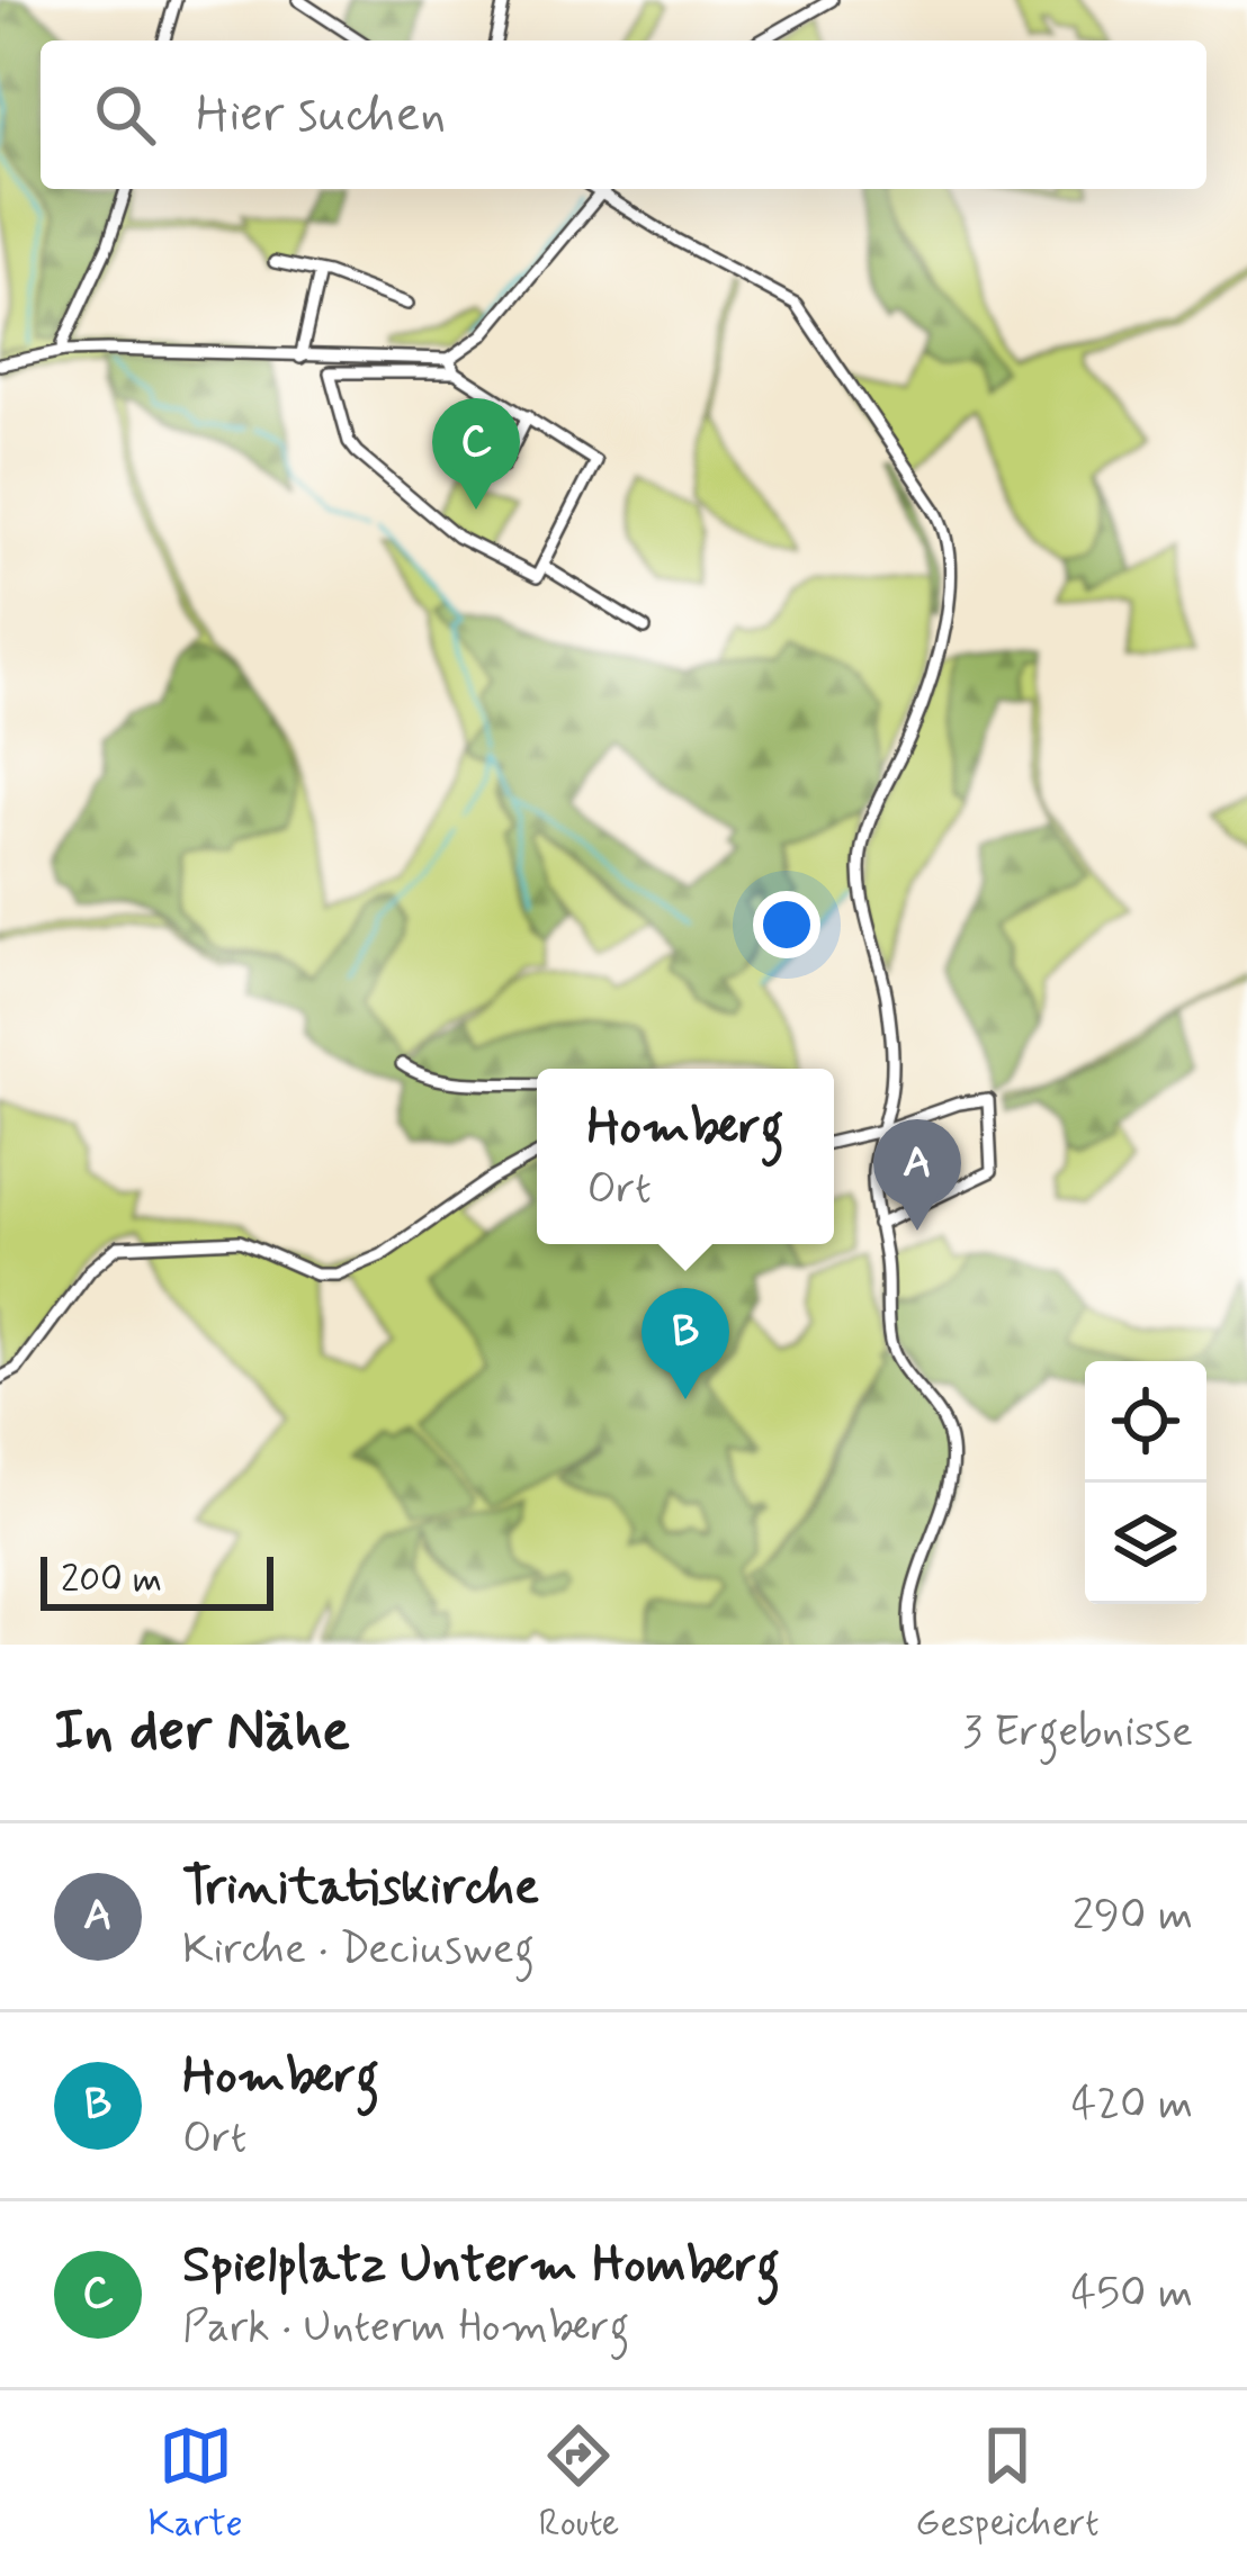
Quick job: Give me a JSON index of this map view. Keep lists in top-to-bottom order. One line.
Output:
{"scale_bar":"200 m","page":{"search":"Hier suchen","pins":["C","A","B"],"popup":["Homberg","Ort"],"scale":"200 m","heading":["In der Nähe","3 Ergebnisse"],"list":[{"mark":"A","name":"Trinitatiskirche","note":"Kirche · Deciusweg","value":"290 m"},{"mark":"B","name":"Homberg","note":"Ort","value":"420 m"},{"mark":"C","name":"Spielplatz Unterm Homberg","note":"Park · Unterm Homberg","value":"450 m"}],"nav":["Karte","Route","Gespeichert"]}}
